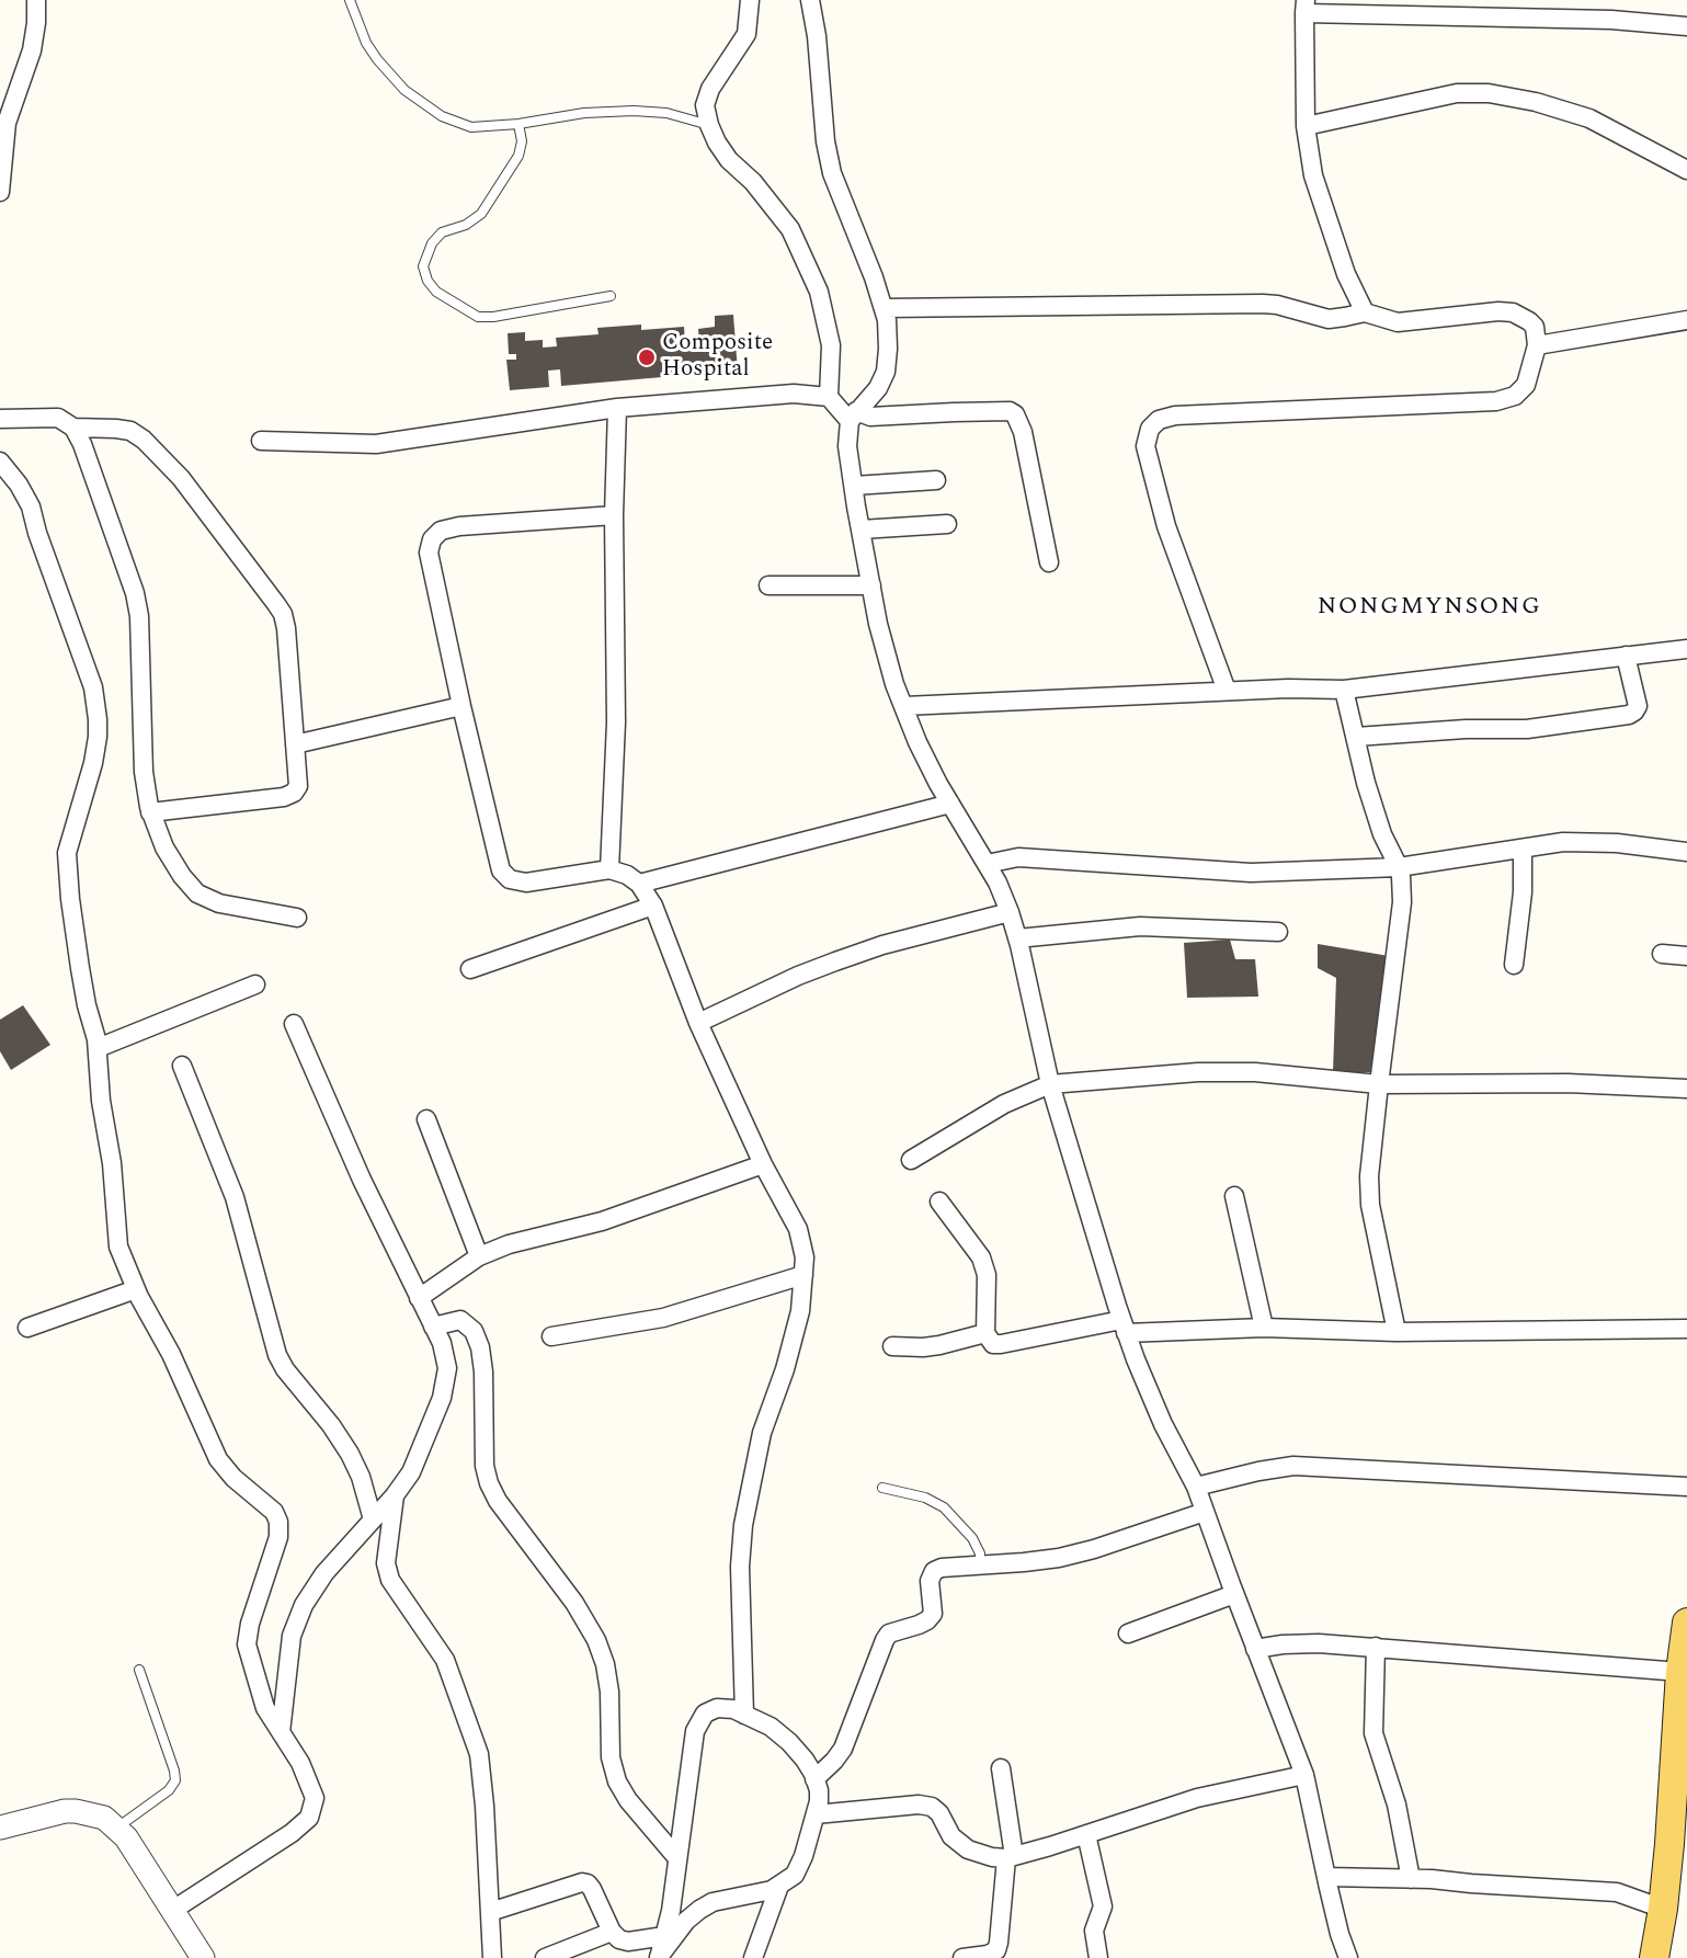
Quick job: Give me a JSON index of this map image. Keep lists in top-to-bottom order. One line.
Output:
{"districts":["NONGMYNSONG"],"places":["Composite Hospital"]}
